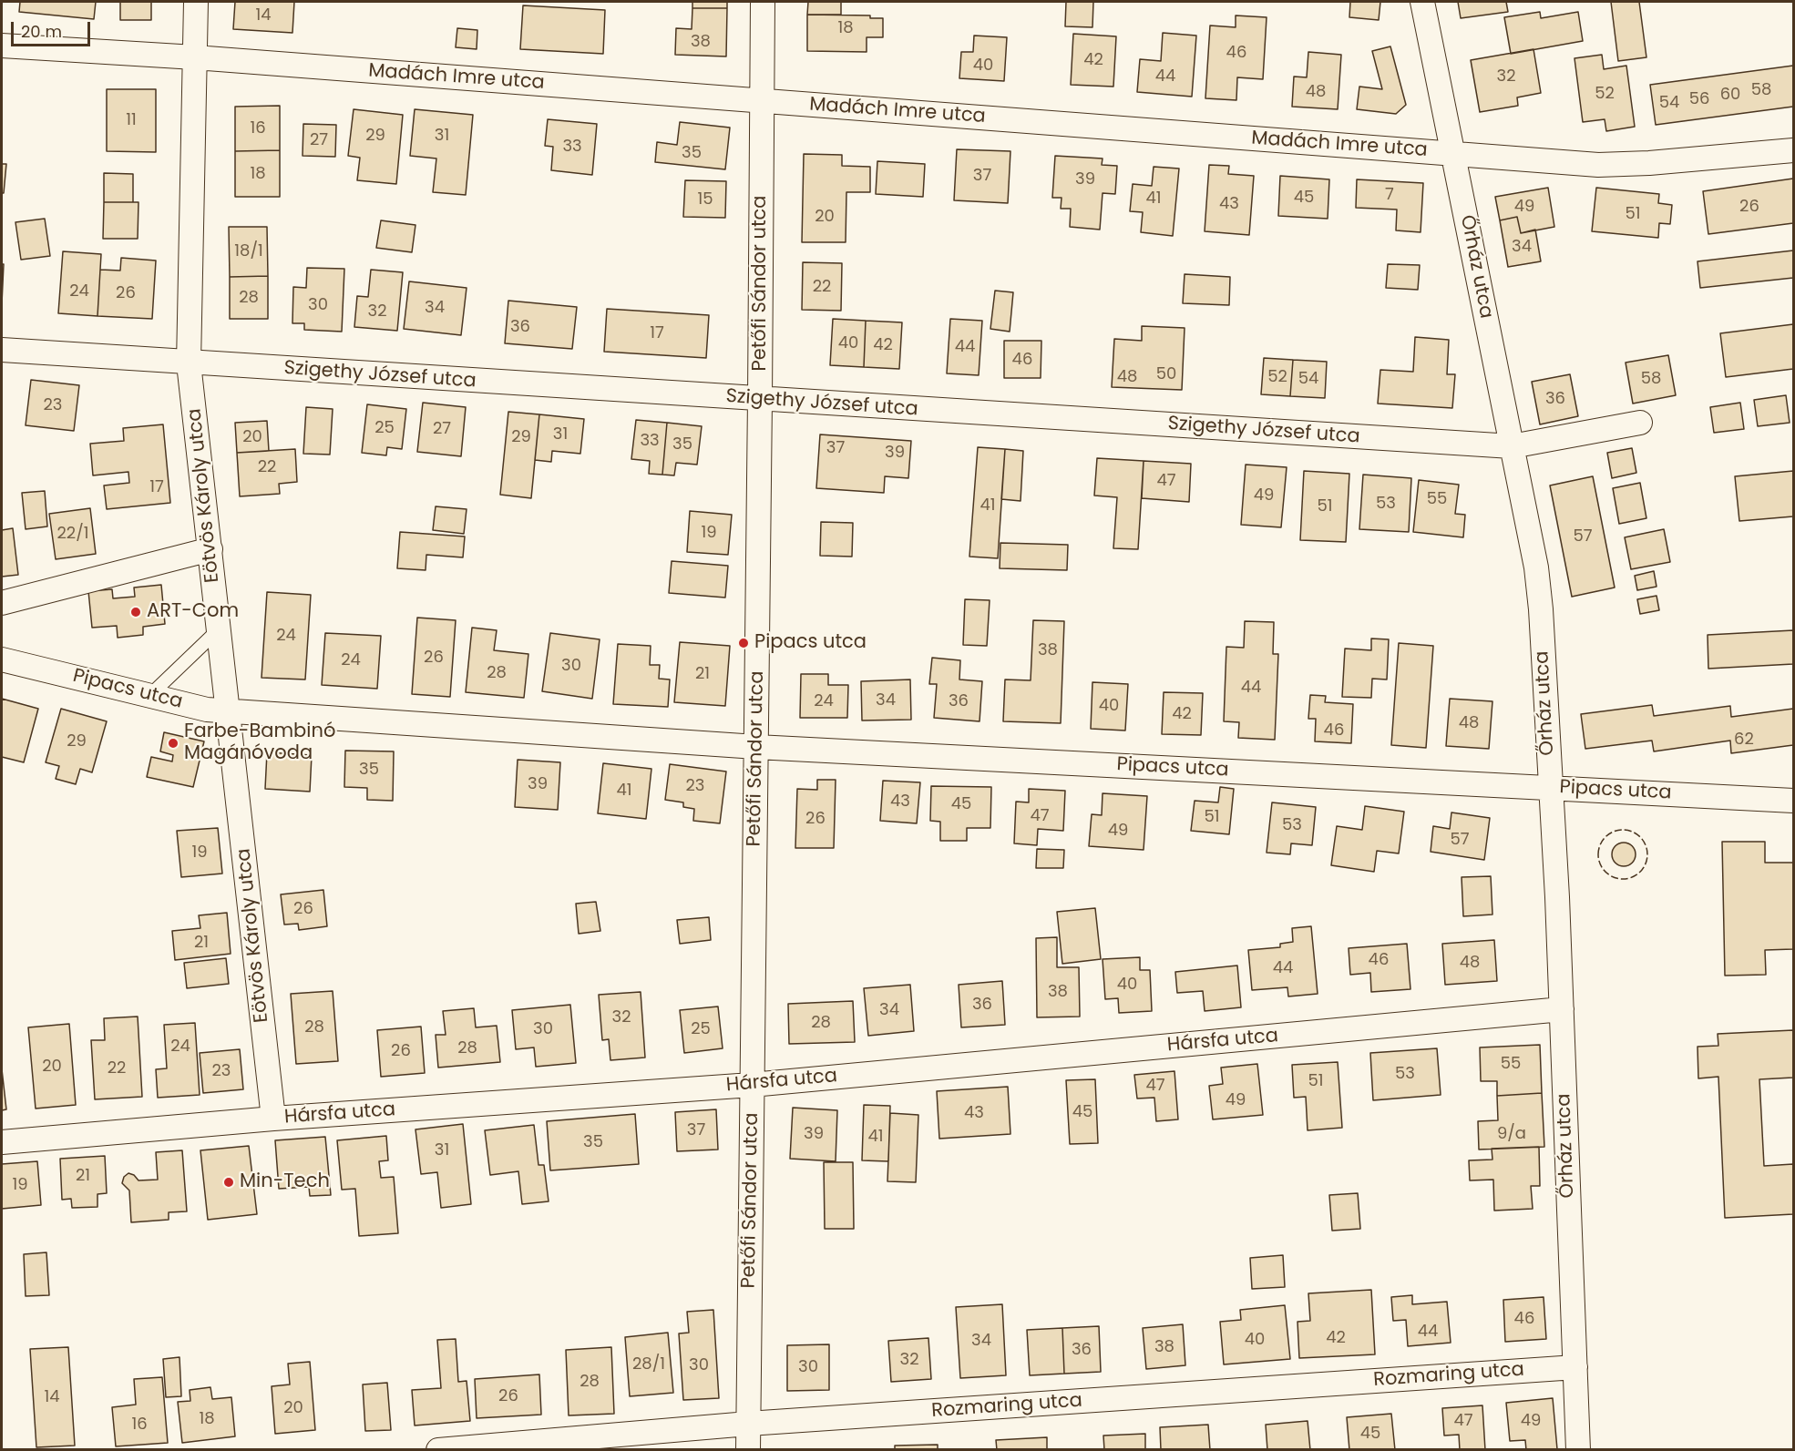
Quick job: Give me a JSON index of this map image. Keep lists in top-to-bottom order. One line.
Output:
{"streets":{"street":["Madách Imre utca","Őrház utca","Petőfi Sándor utca","Szigethy József utca","Eötvös Károly utca","Pipacs utca","Hársfa utca","Rozmaring utca"]},"crossings":[["Madách Imre utca","Őrház utca"],["Madách Imre utca","Petőfi Sándor utca"],["Madách Imre utca","Eötvös Károly utca"],["Őrház utca","Szigethy József utca"],["Őrház utca","Pipacs utca"],["Őrház utca","Hársfa utca"],["Őrház utca","Rozmaring utca"],["Petőfi Sándor utca","Szigethy József utca"],["Petőfi Sándor utca","Pipacs utca"],["Petőfi Sándor utca","Hársfa utca"],["Petőfi Sándor utca","Rozmaring utca"],["Szigethy József utca","Eötvös Károly utca"],["Eötvös Károly utca","Pipacs utca"],["Eötvös Károly utca","Hársfa utca"]],"places":["ART-Com","Pipacs utca","Farbe-Bambinó Magánóvoda","Min-Tech"],"house_numbers":["14","18","38","46","42","40","44","32","58","48","52","60","56","54","11","16","29","31","27","33","35","18","37","39","7","45","41","15","43","49","26","51","20","34","18/1","22","24","26","28","30","34","32","36","17","40","42","44","46","50","48","52","54","58","36","23","25","27","31","20","29","33","35","37","39","22","47","17","49","55","53","41","51","19","22/1","57","24","38","26","24","30","28","21","44","34","24","36","40","42","48","46","62","29","35","39","23","41","43","45","47","51","26","53","49","57","19","26","21","46","48","44","40","38","36","34","32","28","28","30","25","24","28","26","55","20","22","23","53","51","47","49","45","43","37","39","9/a","41","35","31","21","19","46","44","42","40","34","38","36","32","28/1","30","30","28","26","14","20","18","47","49","16","45"],"scale_bar":"20 m"}
